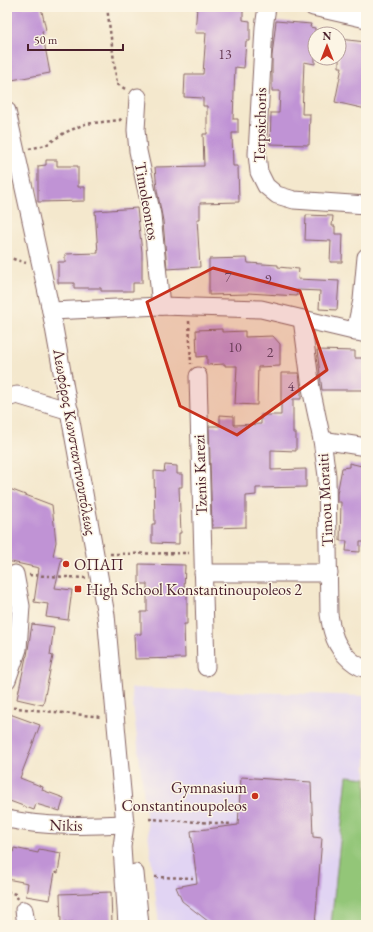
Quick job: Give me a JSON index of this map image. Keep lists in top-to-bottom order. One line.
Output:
{"streets":{"street":["Terpsichoris","Timoleontos","Λεωφόρος Κωνσταντινουπόλεως","Tzenis Karezi","Timou Moraiti","Nikis"]},"crossings":[["Λεωφόρος Κωνσταντινουπόλεως","Nikis"]],"places":{"other":["ΟΠΑΠ","Gymnasium Constantinoupoleos"],"transit":["High School Konstantinoupoleos 2"]},"house_numbers":["13","7","9","10","2","4"],"scale_bar":"50 m","north":"top"}
